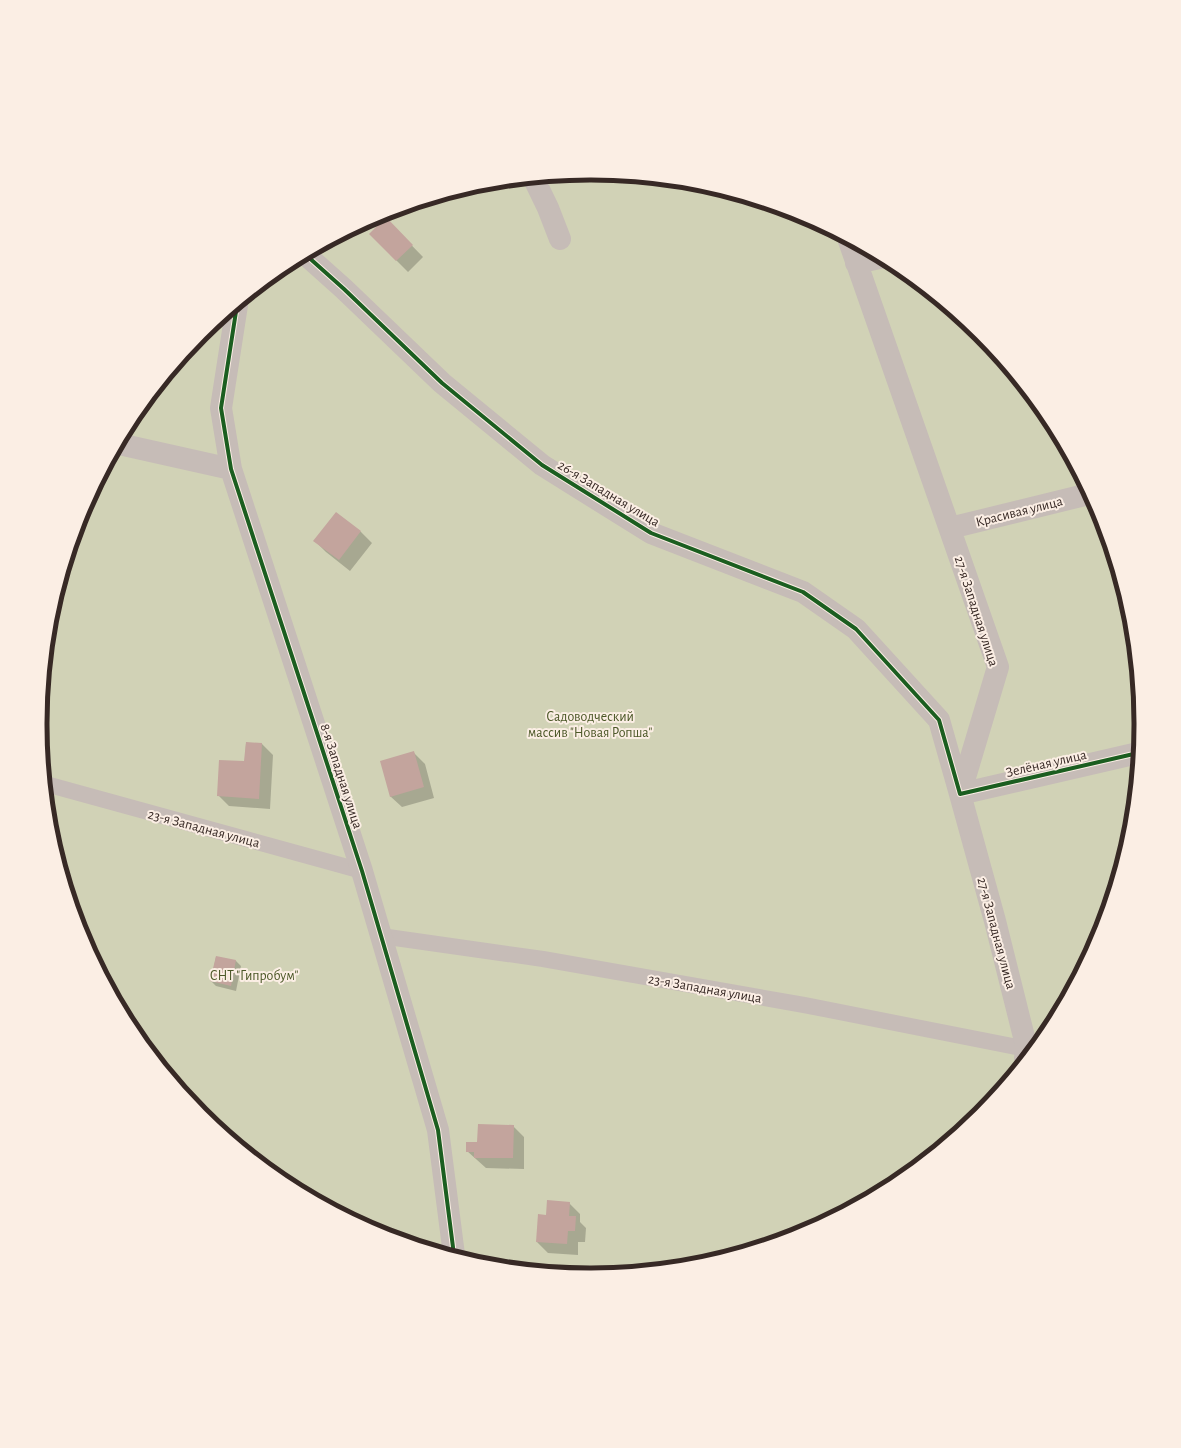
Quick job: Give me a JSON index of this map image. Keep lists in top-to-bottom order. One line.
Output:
{"streets":{"street":["26-я Западная улица","Красивая улица","27-я Западная улица","Зелёная улица","8-я Западная улица"],"lane":["23-я Западная улица"]},"crossings":[["26-я Западная улица","27-я Западная улица"],["26-я Западная улица","Зелёная улица"],["Красивая улица","27-я Западная улица"],["27-я Западная улица","Зелёная улица"],["27-я Западная улица","23-я Западная улица"],["8-я Западная улица","23-я Западная улица"]],"parks":["Садоводческий массив \"Новая Ропша\"","СНТ \"Гипробум\""]}
